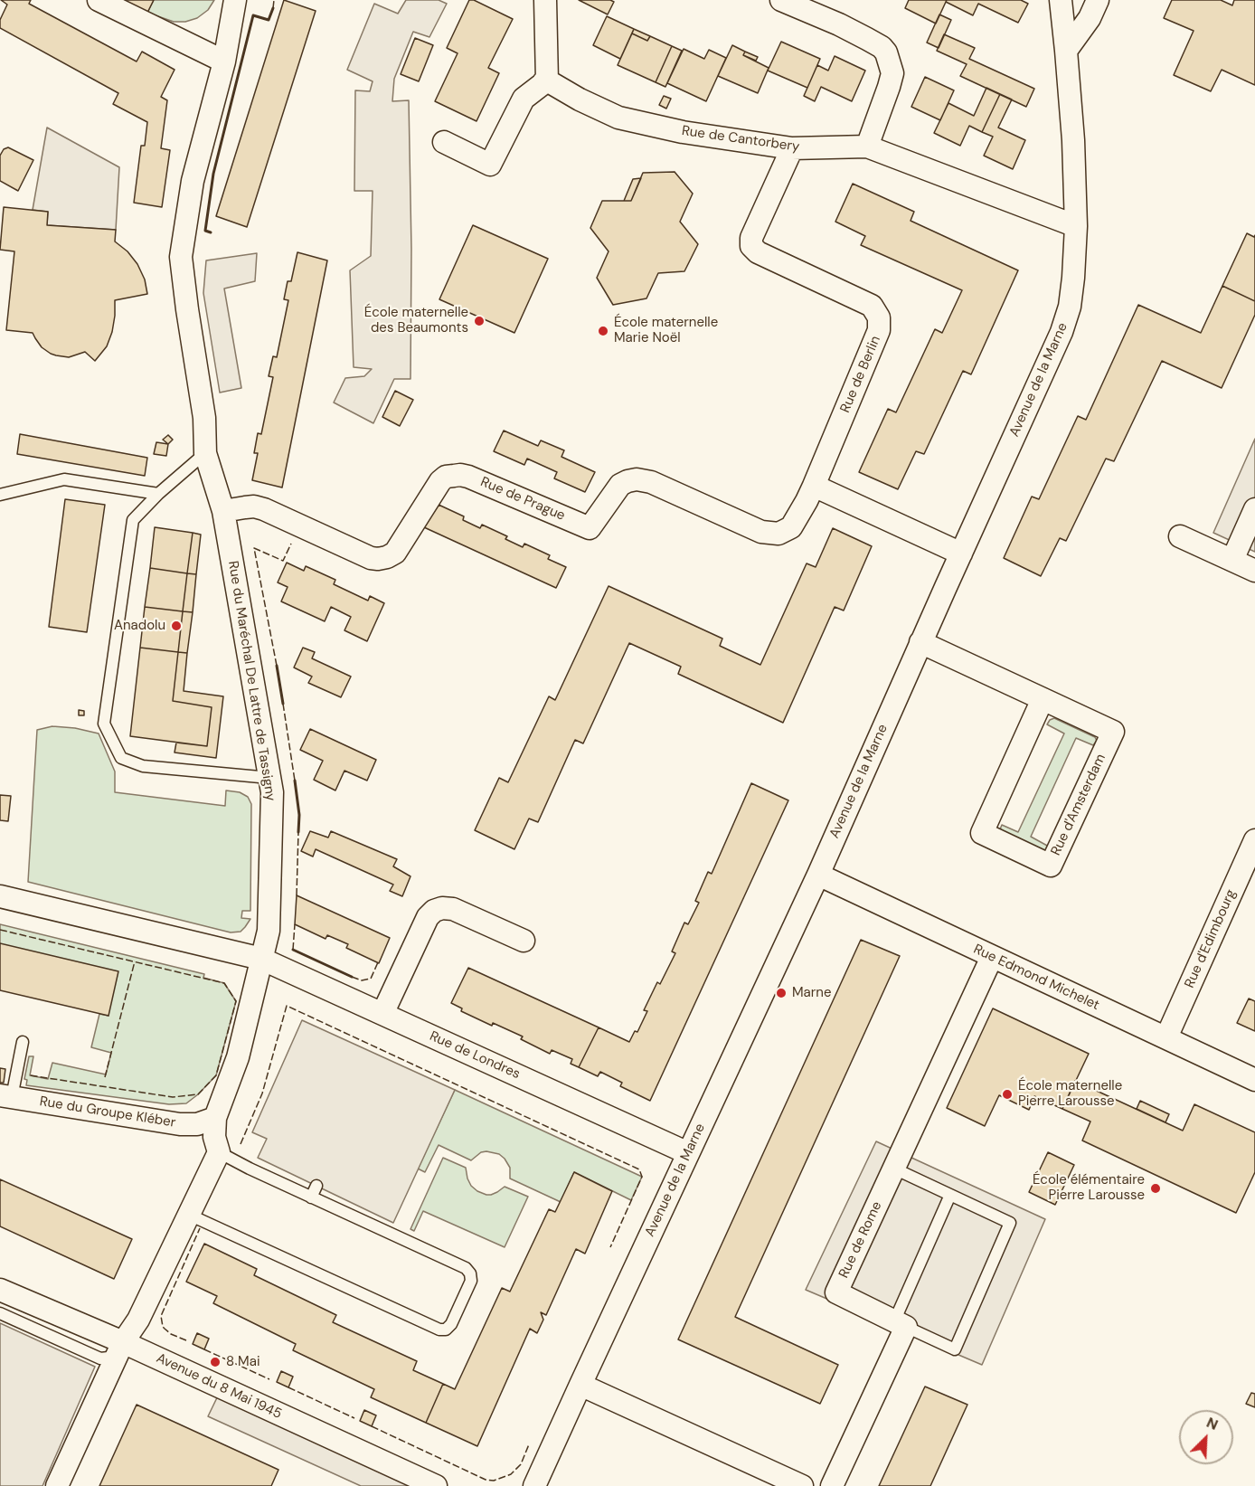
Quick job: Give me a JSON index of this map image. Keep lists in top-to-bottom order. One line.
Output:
{"streets":{"street":["Rue de Cantorbery","Rue de Berlin","Avenue de la Marne","Rue de Prague","Rue du Maréchal De Lattre de Tassigny","Rue d'Amsterdam","Rue d'Edimbourg","Rue Edmond Michelet","Rue de Londres","Rue du Groupe Kléber","Rue de Rome","Avenue du 8 Mai 1945"]},"crossings":[["Rue de Cantorbery","Rue de Berlin"],["Rue de Cantorbery","Avenue de la Marne"],["Rue de Berlin","Rue de Prague"],["Avenue de la Marne","Rue d'Amsterdam"],["Avenue de la Marne","Rue Edmond Michelet"],["Avenue de la Marne","Rue de Londres"],["Rue de Prague","Rue du Maréchal De Lattre de Tassigny"],["Rue du Maréchal De Lattre de Tassigny","Rue de Londres"],["Rue du Maréchal De Lattre de Tassigny","Rue du Groupe Kléber"],["Rue d'Edimbourg","Rue Edmond Michelet"],["Rue Edmond Michelet","Rue de Rome"]],"places":["École maternelle des Beaumonts","École maternelle Marie Noël","Anadolu","Marne","École maternelle Pierre Larousse","École élémentaire Pierre Larousse","8 Mai"],"north":"top right"}
